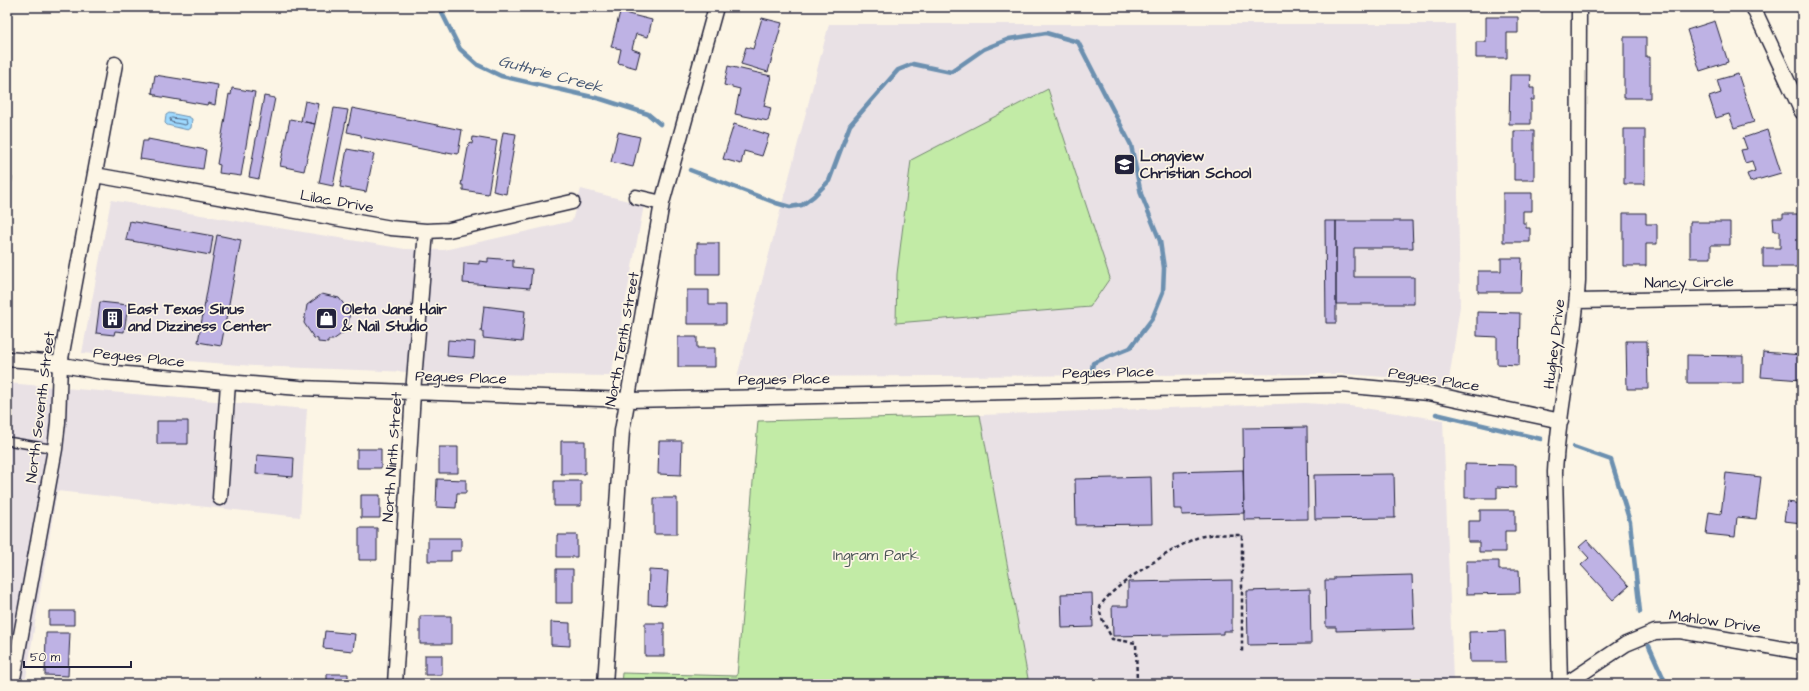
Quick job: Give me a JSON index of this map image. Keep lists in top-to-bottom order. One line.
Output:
{"streets":{"street":["Lilac Drive","Nancy Circle","North Tenth Street","Hughey Drive","Pegues Place","North Seventh Street","North Ninth Street","Mahlow Drive"]},"crossings":[["Lilac Drive","North Seventh Street"],["Lilac Drive","North Ninth Street"],["Nancy Circle","Hughey Drive"],["North Tenth Street","Pegues Place"],["Hughey Drive","Pegues Place"],["Pegues Place","North Seventh Street"],["Pegues Place","North Ninth Street"]],"water":["Guthrie Creek"],"parks":["Ingram Park"],"places":{"school or university":["Longview Christian School"],"building":["East Texas Sinus and Dizziness Center"],"shop":["Oleta Jane Hair & Nail Studio"]},"scale_bar":"50 m"}
